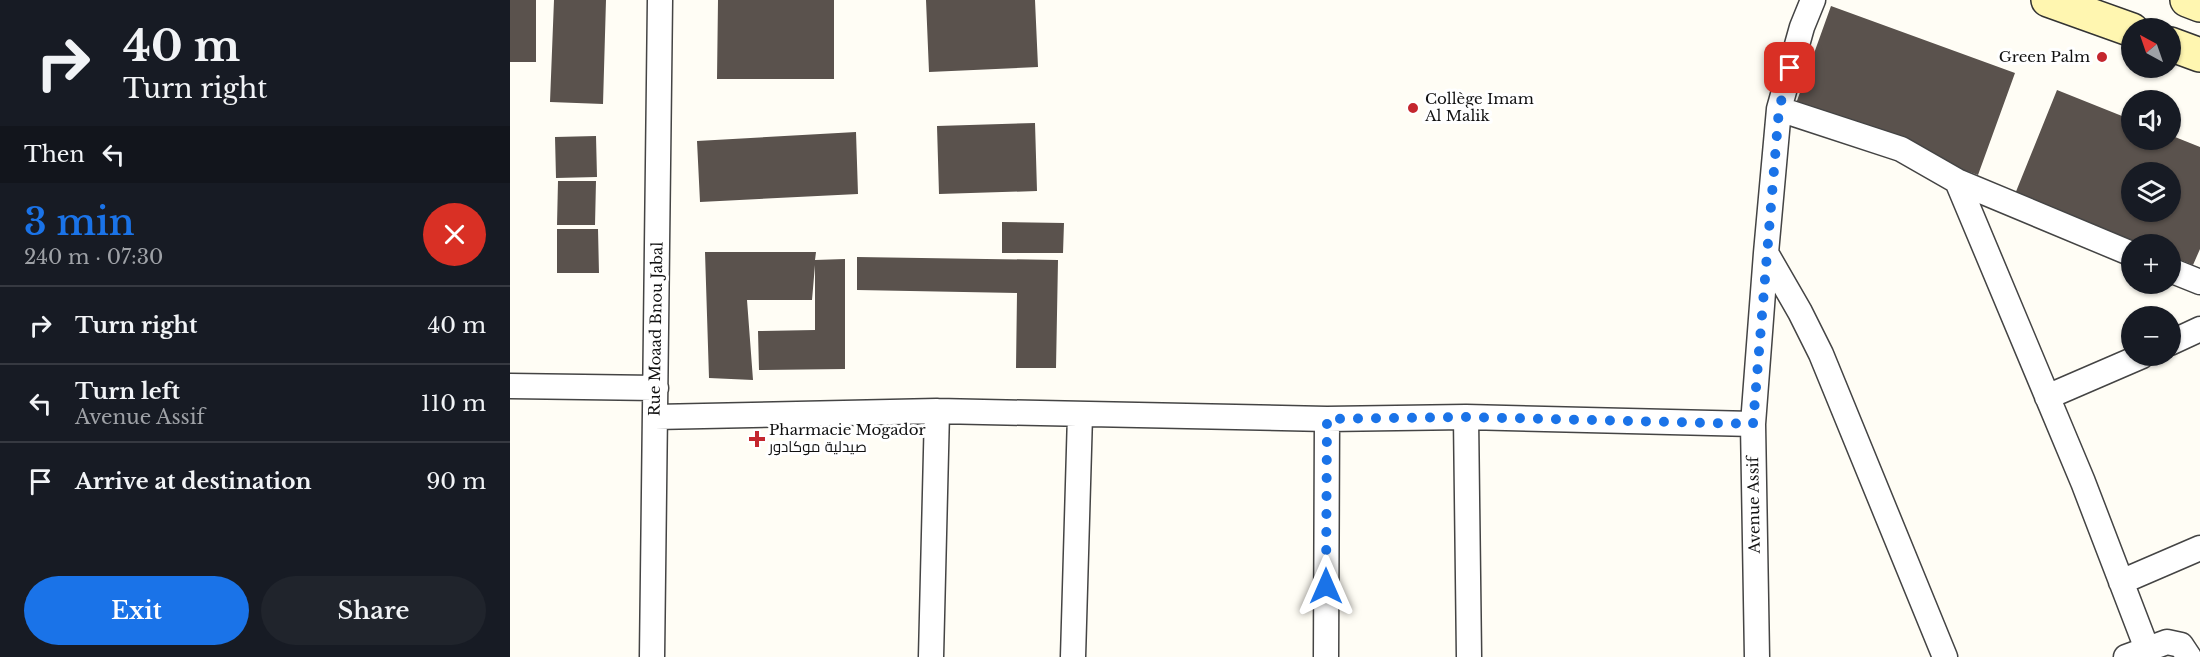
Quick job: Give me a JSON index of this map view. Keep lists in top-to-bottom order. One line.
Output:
{"streets":{"street":["Rue Moaad Bnou Jabal","Avenue Assif"]},"places":{"other":["Green Palm","Collège Imam Al Malik"],"health":["Pharmacie Mogador صيدلية موكادور"]},"north":"top left","page":{"turn":["40 m","Turn right"],"map_buttons":["+","−"],"then":"Then","heading":["3 min","240 m · 07:30"],"list":[{"name":"Turn right","value":"40 m"},{"name":"Turn left","note":"Avenue Assif","value":"110 m"},{"name":"Arrive at destination","value":"90 m"}],"buttons":["Exit","Share"]}}
